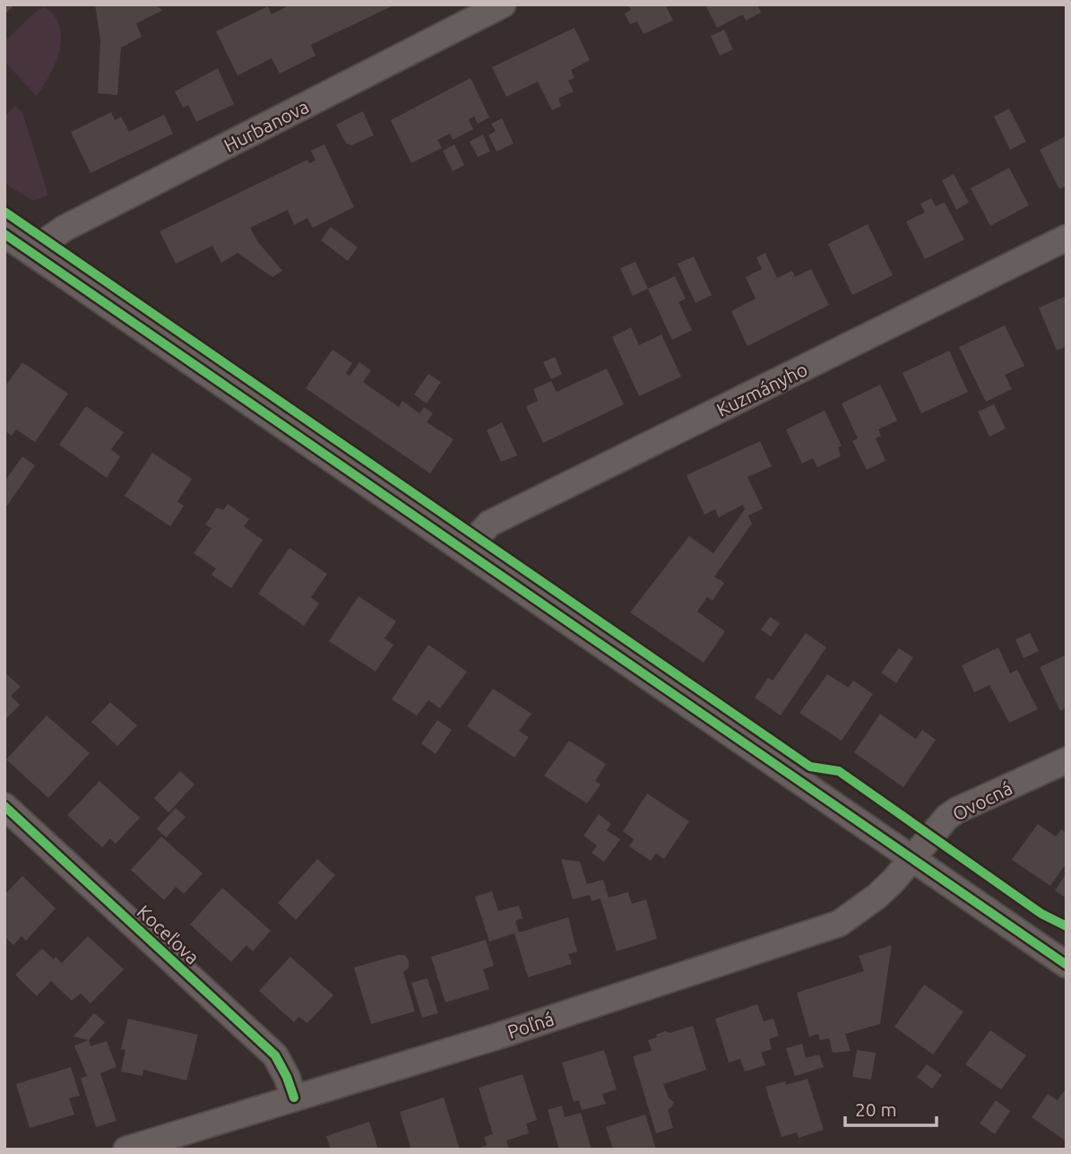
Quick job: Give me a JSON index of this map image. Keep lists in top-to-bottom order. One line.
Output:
{"streets":{"street":["Hurbanova","Kuzmányho","Ovocná","Koceľova","Poľná"]},"crossings":[["Ovocná","Poľná"],["Koceľova","Poľná"]],"scale_bar":"20 m"}
